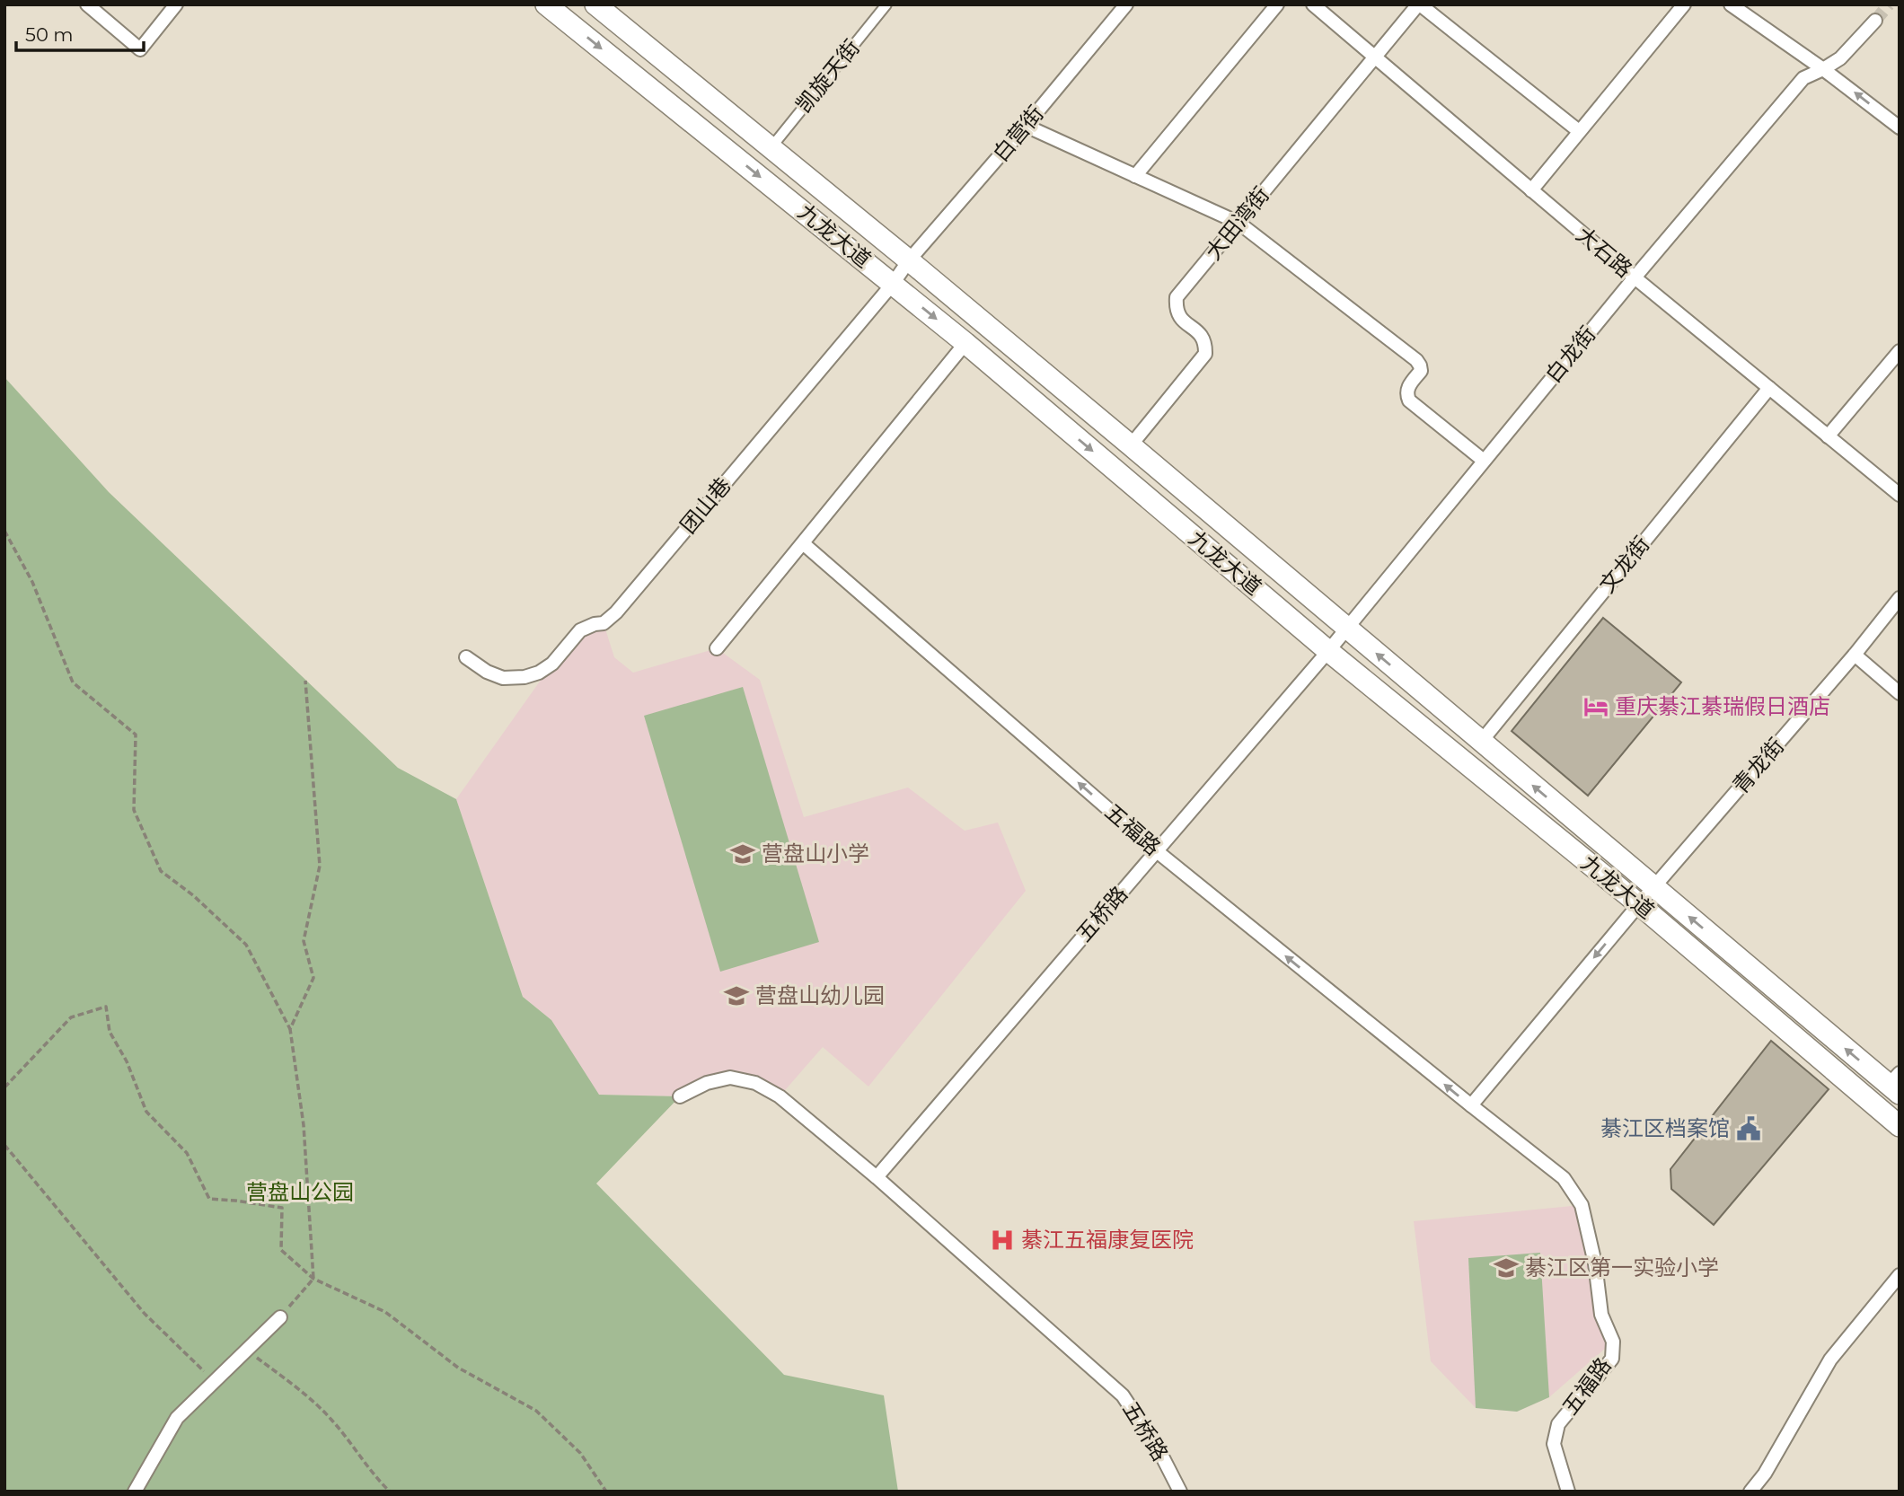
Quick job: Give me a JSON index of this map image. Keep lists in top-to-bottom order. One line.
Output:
{"streets":{"main road":["九龙大道"],"street":["凯旋天街","白营街","大田湾街","大石路","白龙街","团山巷","文龙街","青龙街","五福路","五桥路"]},"crossings":[["凯旋天街","九龙大道"],["白营街","九龙大道"],["白营街","团山巷"],["大田湾街","九龙大道"],["大田湾街","大石路"],["九龙大道","白龙街"],["九龙大道","团山巷"],["九龙大道","文龙街"],["九龙大道","青龙街"],["九龙大道","五桥路"],["大石路","白龙街"],["大石路","文龙街"],["白龙街","五桥路"],["五福路","五桥路"]],"one_way":["五福路"],"parks":["营盘山公园"],"places":{"hotel":["重庆綦江綦瑞假日酒店"],"school or university":["营盘山小学","营盘山幼儿园","綦江区第一实验小学"],"public building":["綦江区档案馆"],"hospital":["綦江五福康复医院"]},"scale_bar":"50 m"}
